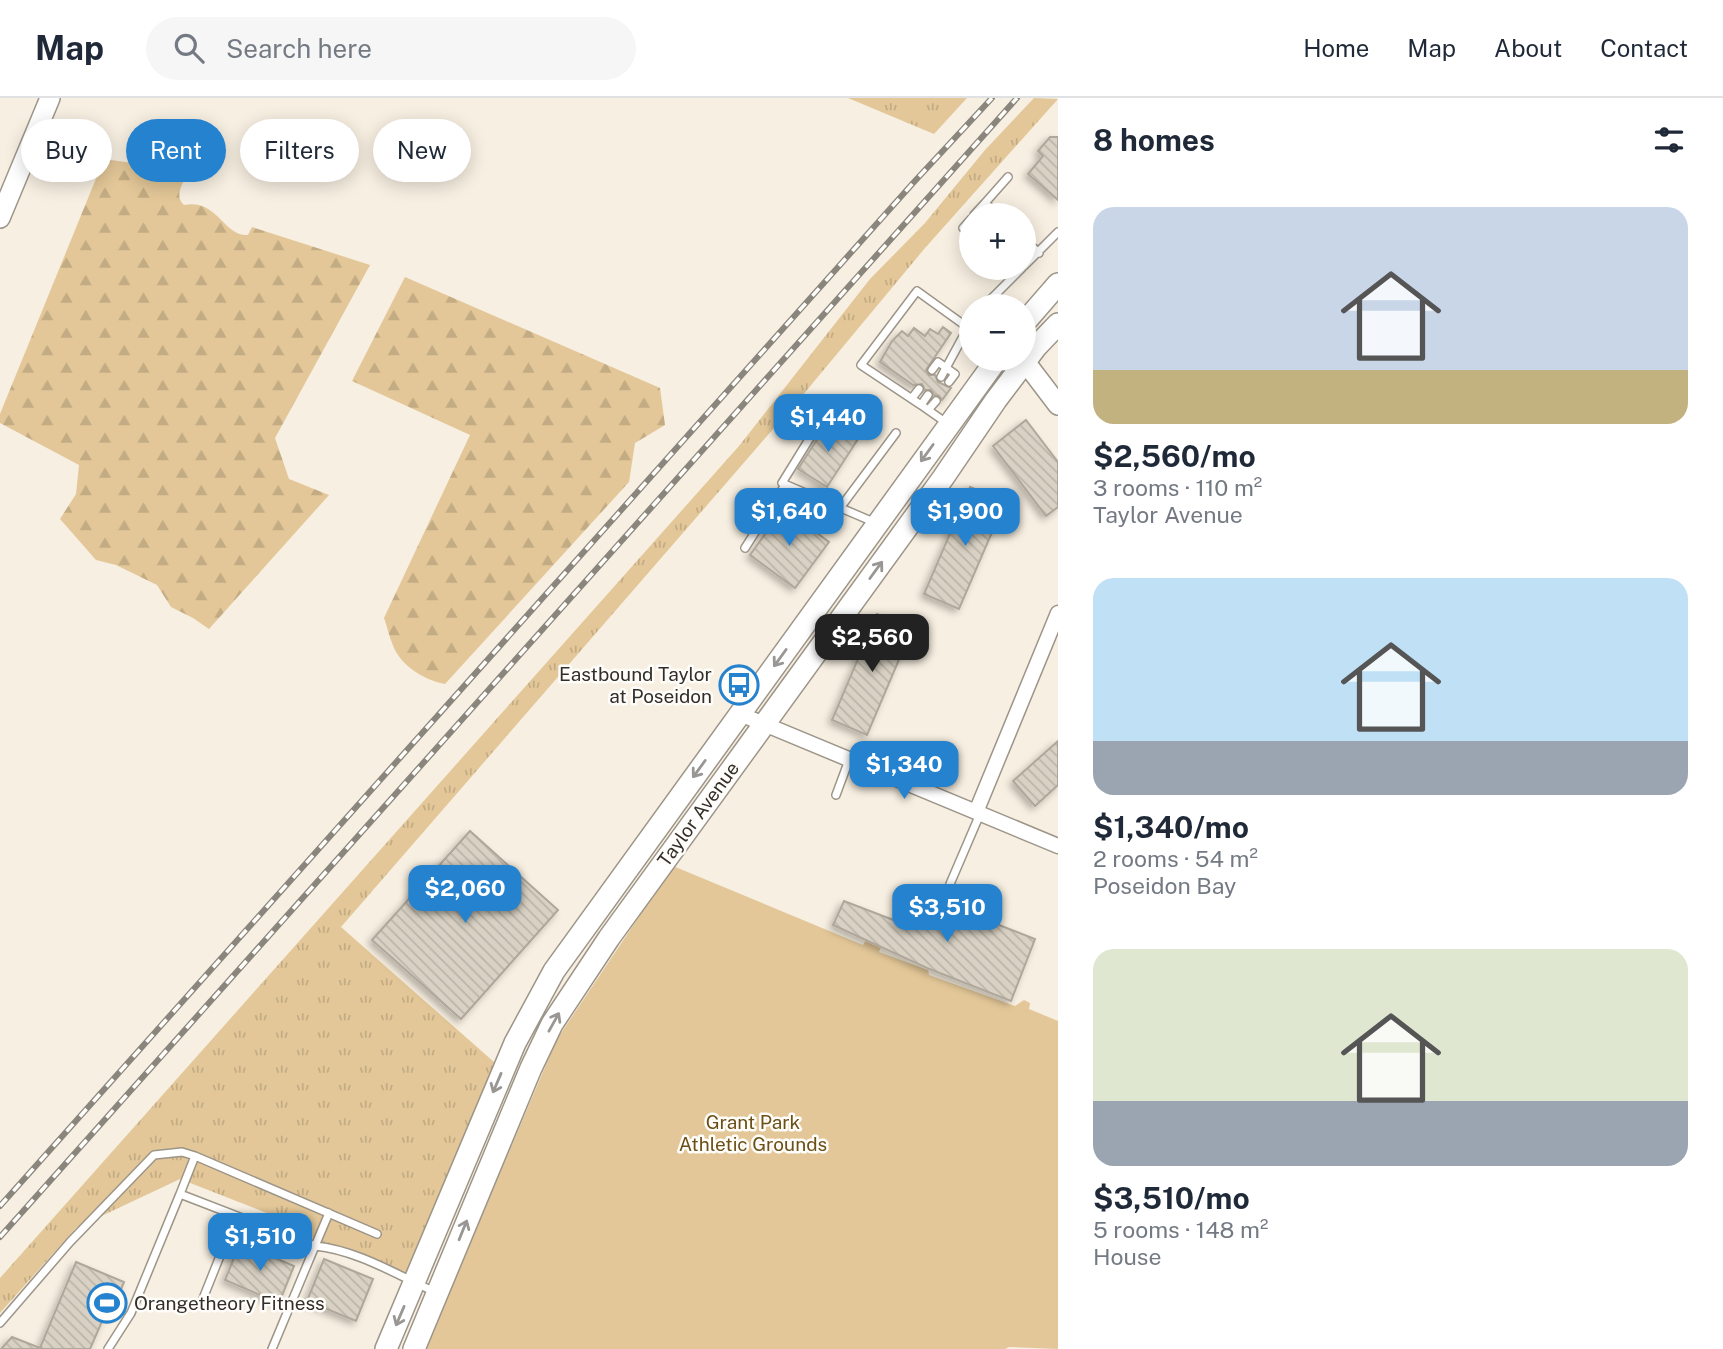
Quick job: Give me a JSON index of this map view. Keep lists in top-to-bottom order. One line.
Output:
{"streets":{"main road":["Taylor Avenue"]},"parks":["Grant Park Athletic Grounds"],"places":{"bus stop":["Eastbound Taylor at Poseidon"],"sports":["Orangetheory Fitness"]},"page":{"header":"Map","search":"Search here","nav":["Home","Map","About","Contact"],"heading":"8 homes","chip":["Buy","Rent","Filters","New"],"list":[{"name":"$2,560/mo","note":"3 rooms · 110 m² · Taylor Avenue"},{"name":"$1,340/mo","note":"2 rooms · 54 m² · Poseidon Bay"},{"name":"$3,510/mo","note":"5 rooms · 148 m² · House"}],"map_buttons":["+","−"],"price":["$1,440","$1,640","$1,900","$2,560","$1,340","$2,060","$3,510","$1,510"]}}
